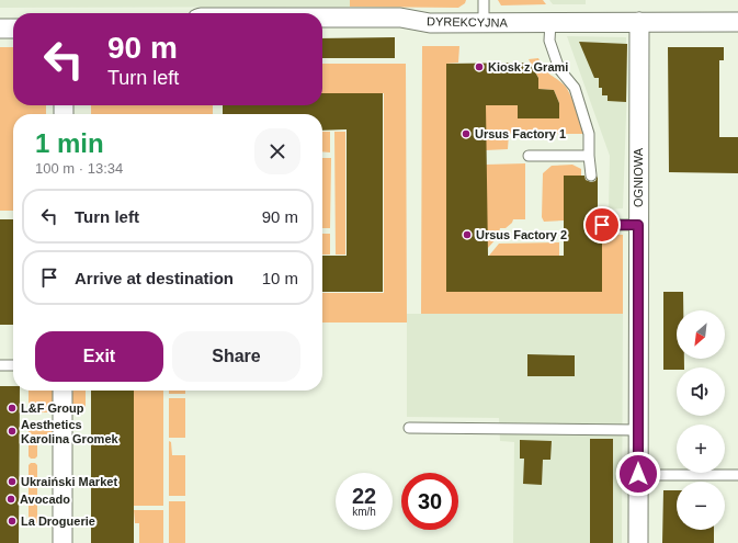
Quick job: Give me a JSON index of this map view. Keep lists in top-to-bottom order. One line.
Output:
{"streets":{"street":["DYREKCYJNA","OGNIOWA"]},"crossings":[["DYREKCYJNA","OGNIOWA"]],"places":["Kiosk z Grami","Ursus Factory 1","Ursus Factory 2","L&F Group","Aesthetics Karolina Gromek","Ukraiński Market","Avocado","La Droguerie"],"north":"bottom left","page":{"turn":["90 m","Turn left"],"heading":["1 min","100 m · 13:34"],"list":[{"name":"Turn left","value":"90 m"},{"name":"Arrive at destination","value":"10 m"}],"map_buttons":["+","−"],"buttons":["Exit","Share"],"speed":"22 km/h","limit":"30"}}
